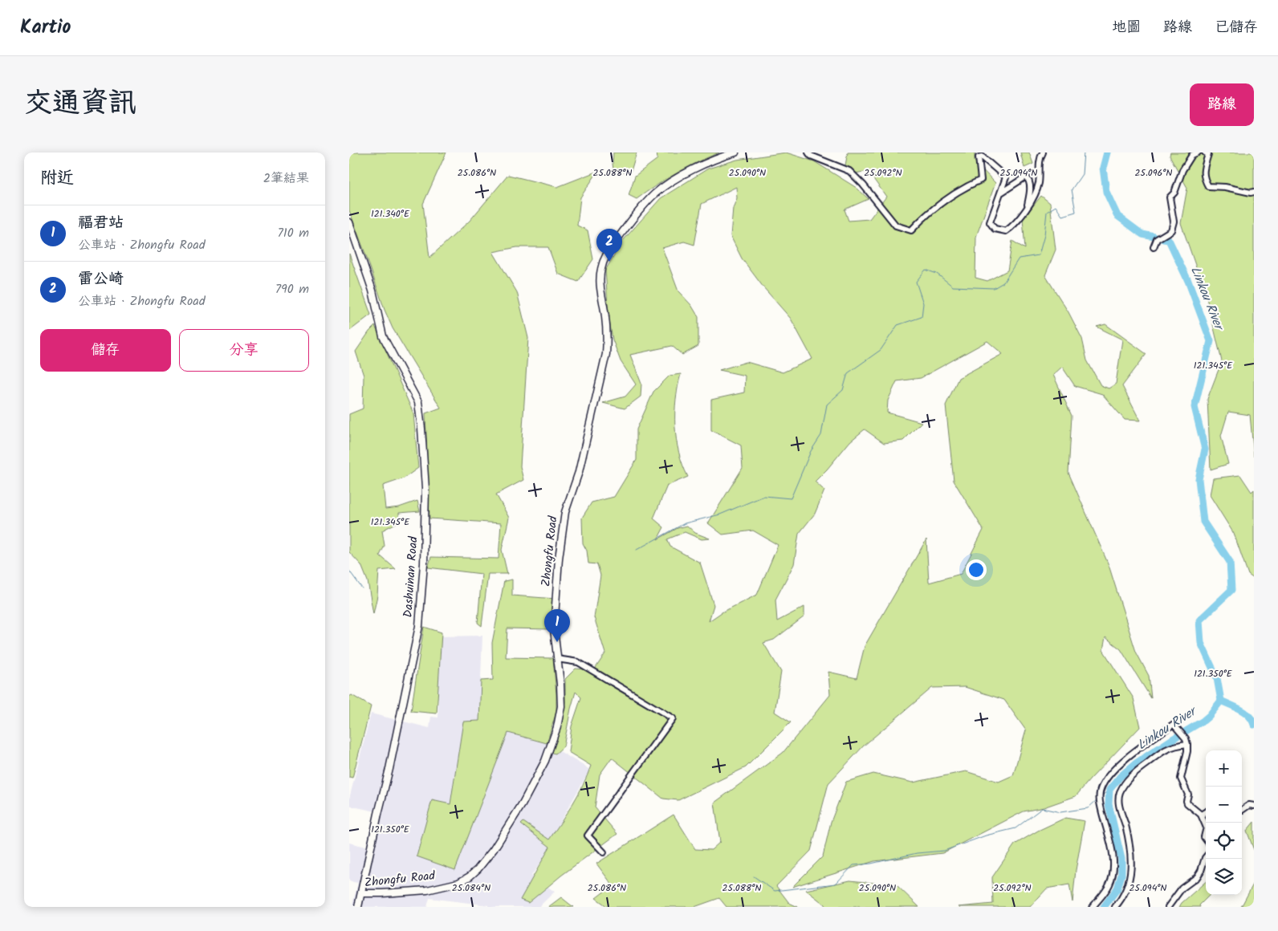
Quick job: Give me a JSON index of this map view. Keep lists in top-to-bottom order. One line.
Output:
{"streets":{"street":["Zhongfu Road","Dashuinan Road"]},"crossings":[["Zhongfu Road","Dashuinan Road"]],"water":["Linkou River"],"page":{"header":"Kartio","nav":["地圖","路線","已儲存"],"title":"交通資訊","buttons":["路線",["儲存","分享"]],"heading":["附近","2筆結果"],"list":[{"mark":"1","name":"福君站","note":"公車站 · Zhongfu Road","value":"710 m"},{"mark":"2","name":"雷公崎","note":"公車站 · Zhongfu Road","value":"790 m"}],"pins":["2","1"],"map_buttons":["+","−"]},"coordinates":["25.086°N","25.088°N","25.090°N","25.092°N","25.094°N","25.096°N","121.340°E","121.345°E","121.350°E","25.084°N"]}
